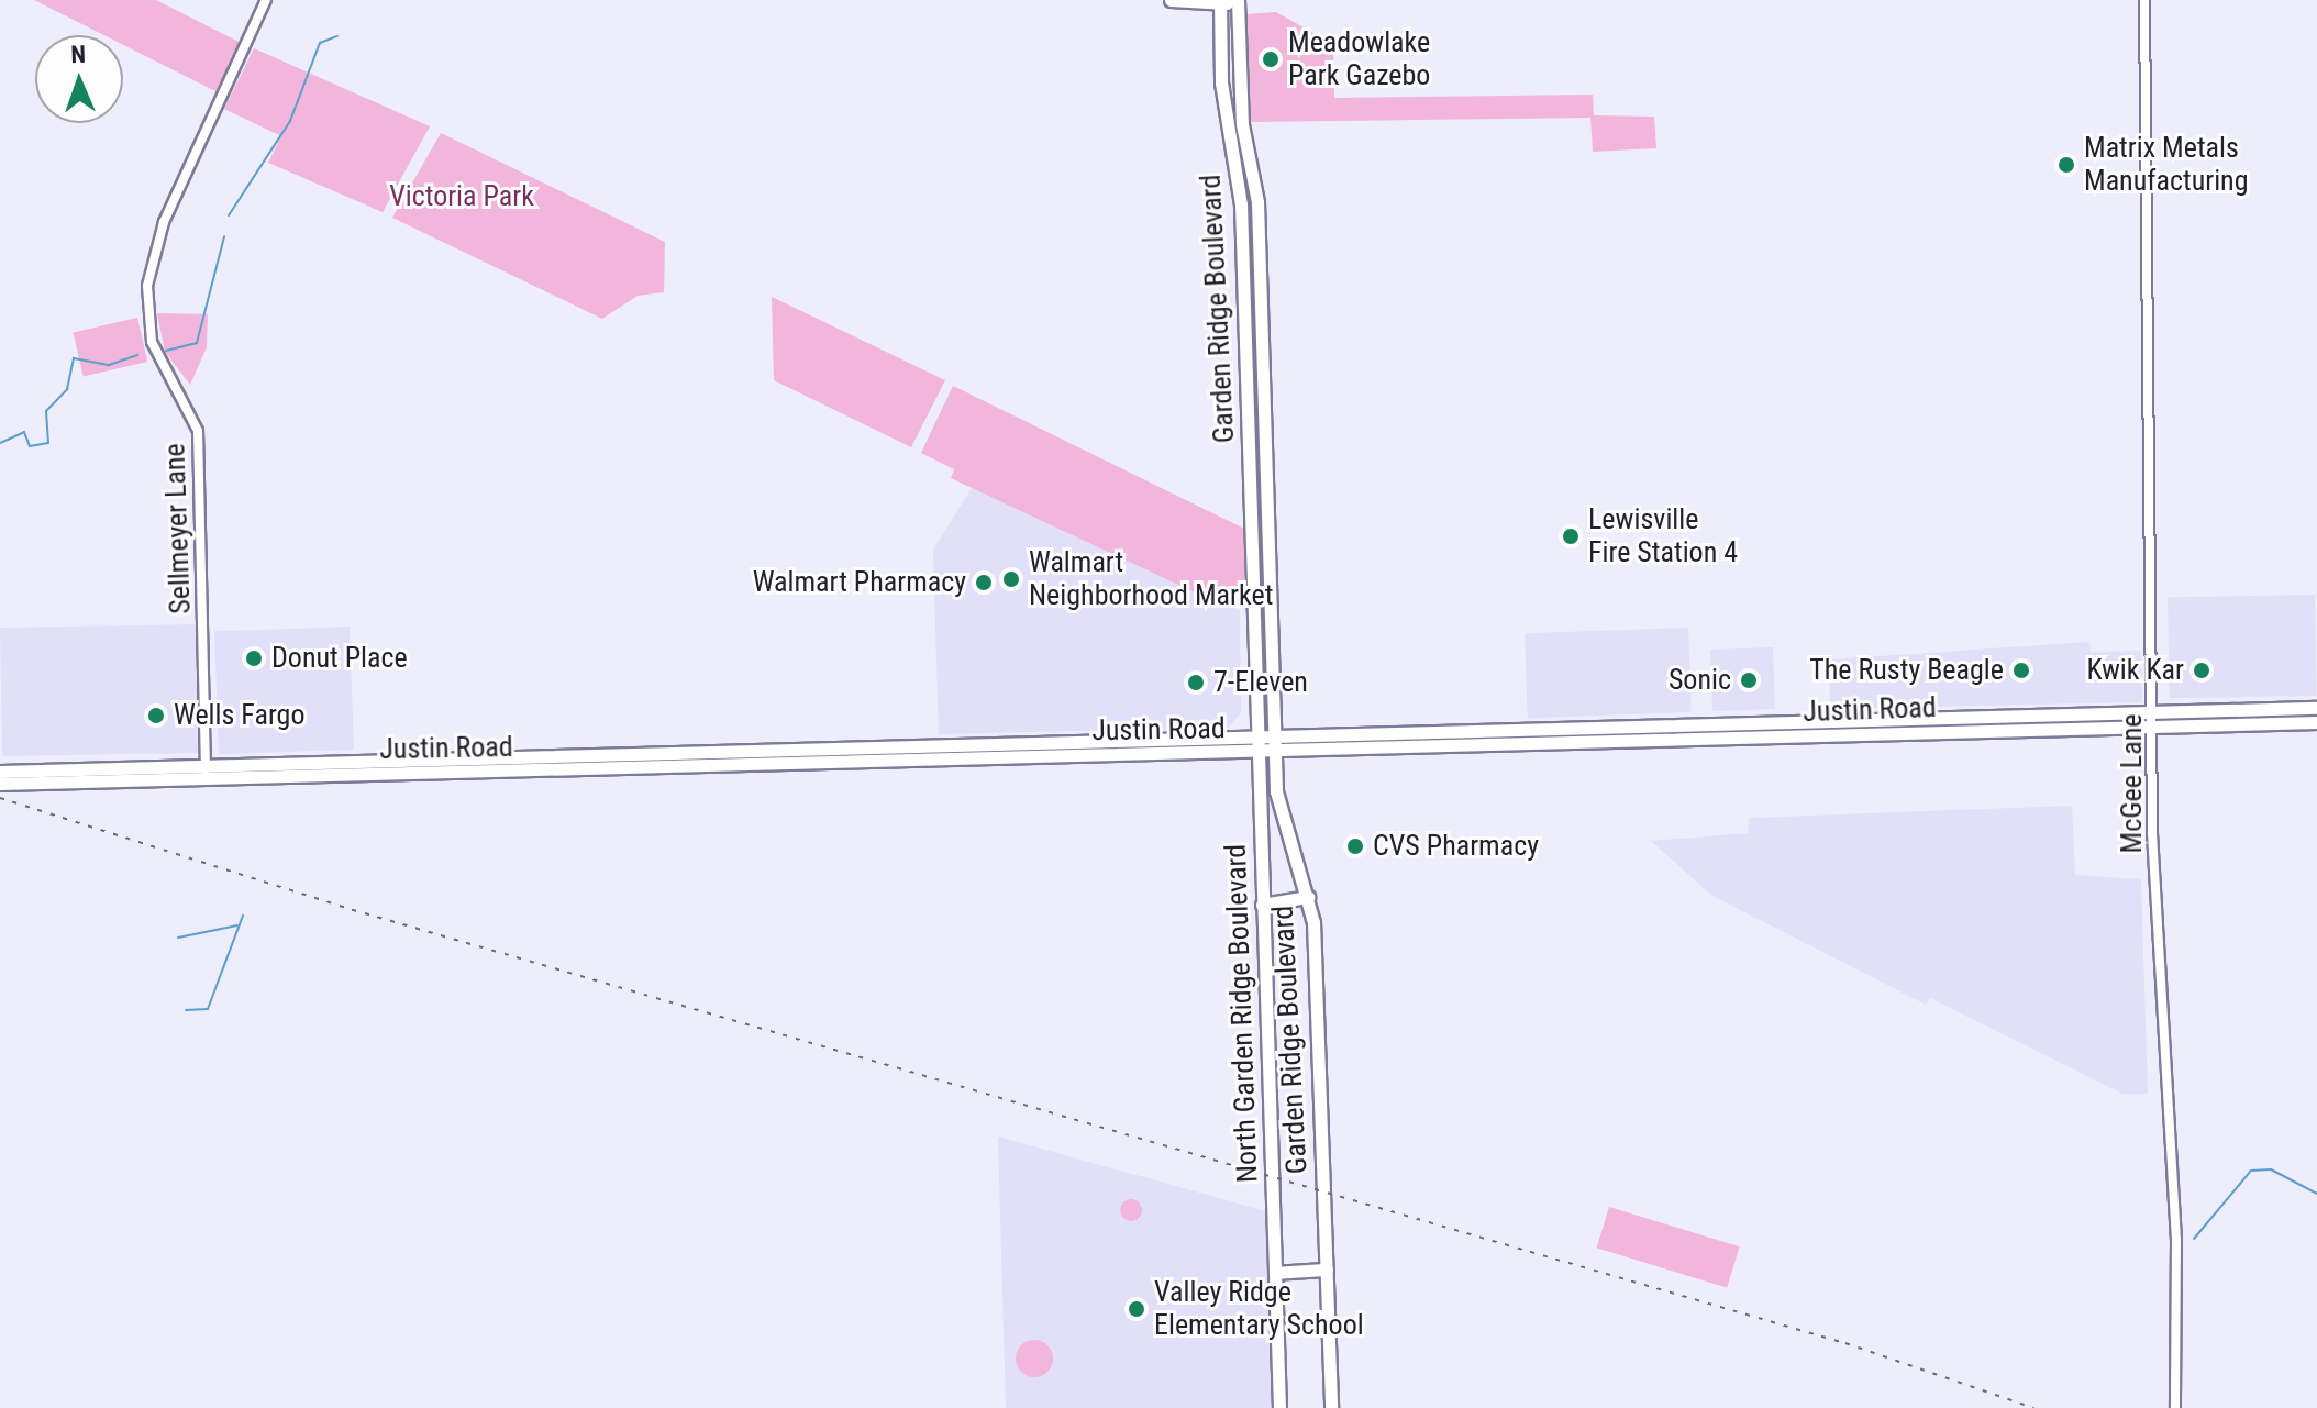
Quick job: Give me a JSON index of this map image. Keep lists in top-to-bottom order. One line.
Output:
{"streets":{"main road":["Garden Ridge Boulevard","Justin Road","North Garden Ridge Boulevard"],"street":["Sellmeyer Lane","McGee Lane"]},"crossings":[["Garden Ridge Boulevard","Justin Road"],["Garden Ridge Boulevard","North Garden Ridge Boulevard"],["Sellmeyer Lane","Justin Road"],["Justin Road","McGee Lane"],["Justin Road","North Garden Ridge Boulevard"]],"parks":["Victoria Park"],"places":["Meadowlake Park Gazebo","Matrix Metals Manufacturing","Lewisville Fire Station 4","Walmart Neighborhood Market","Walmart Pharmacy","Donut Place","The Rusty Beagle","Kwik Kar","Sonic","7-Eleven","Wells Fargo","CVS Pharmacy","Valley Ridge Elementary School"],"north":"top"}
